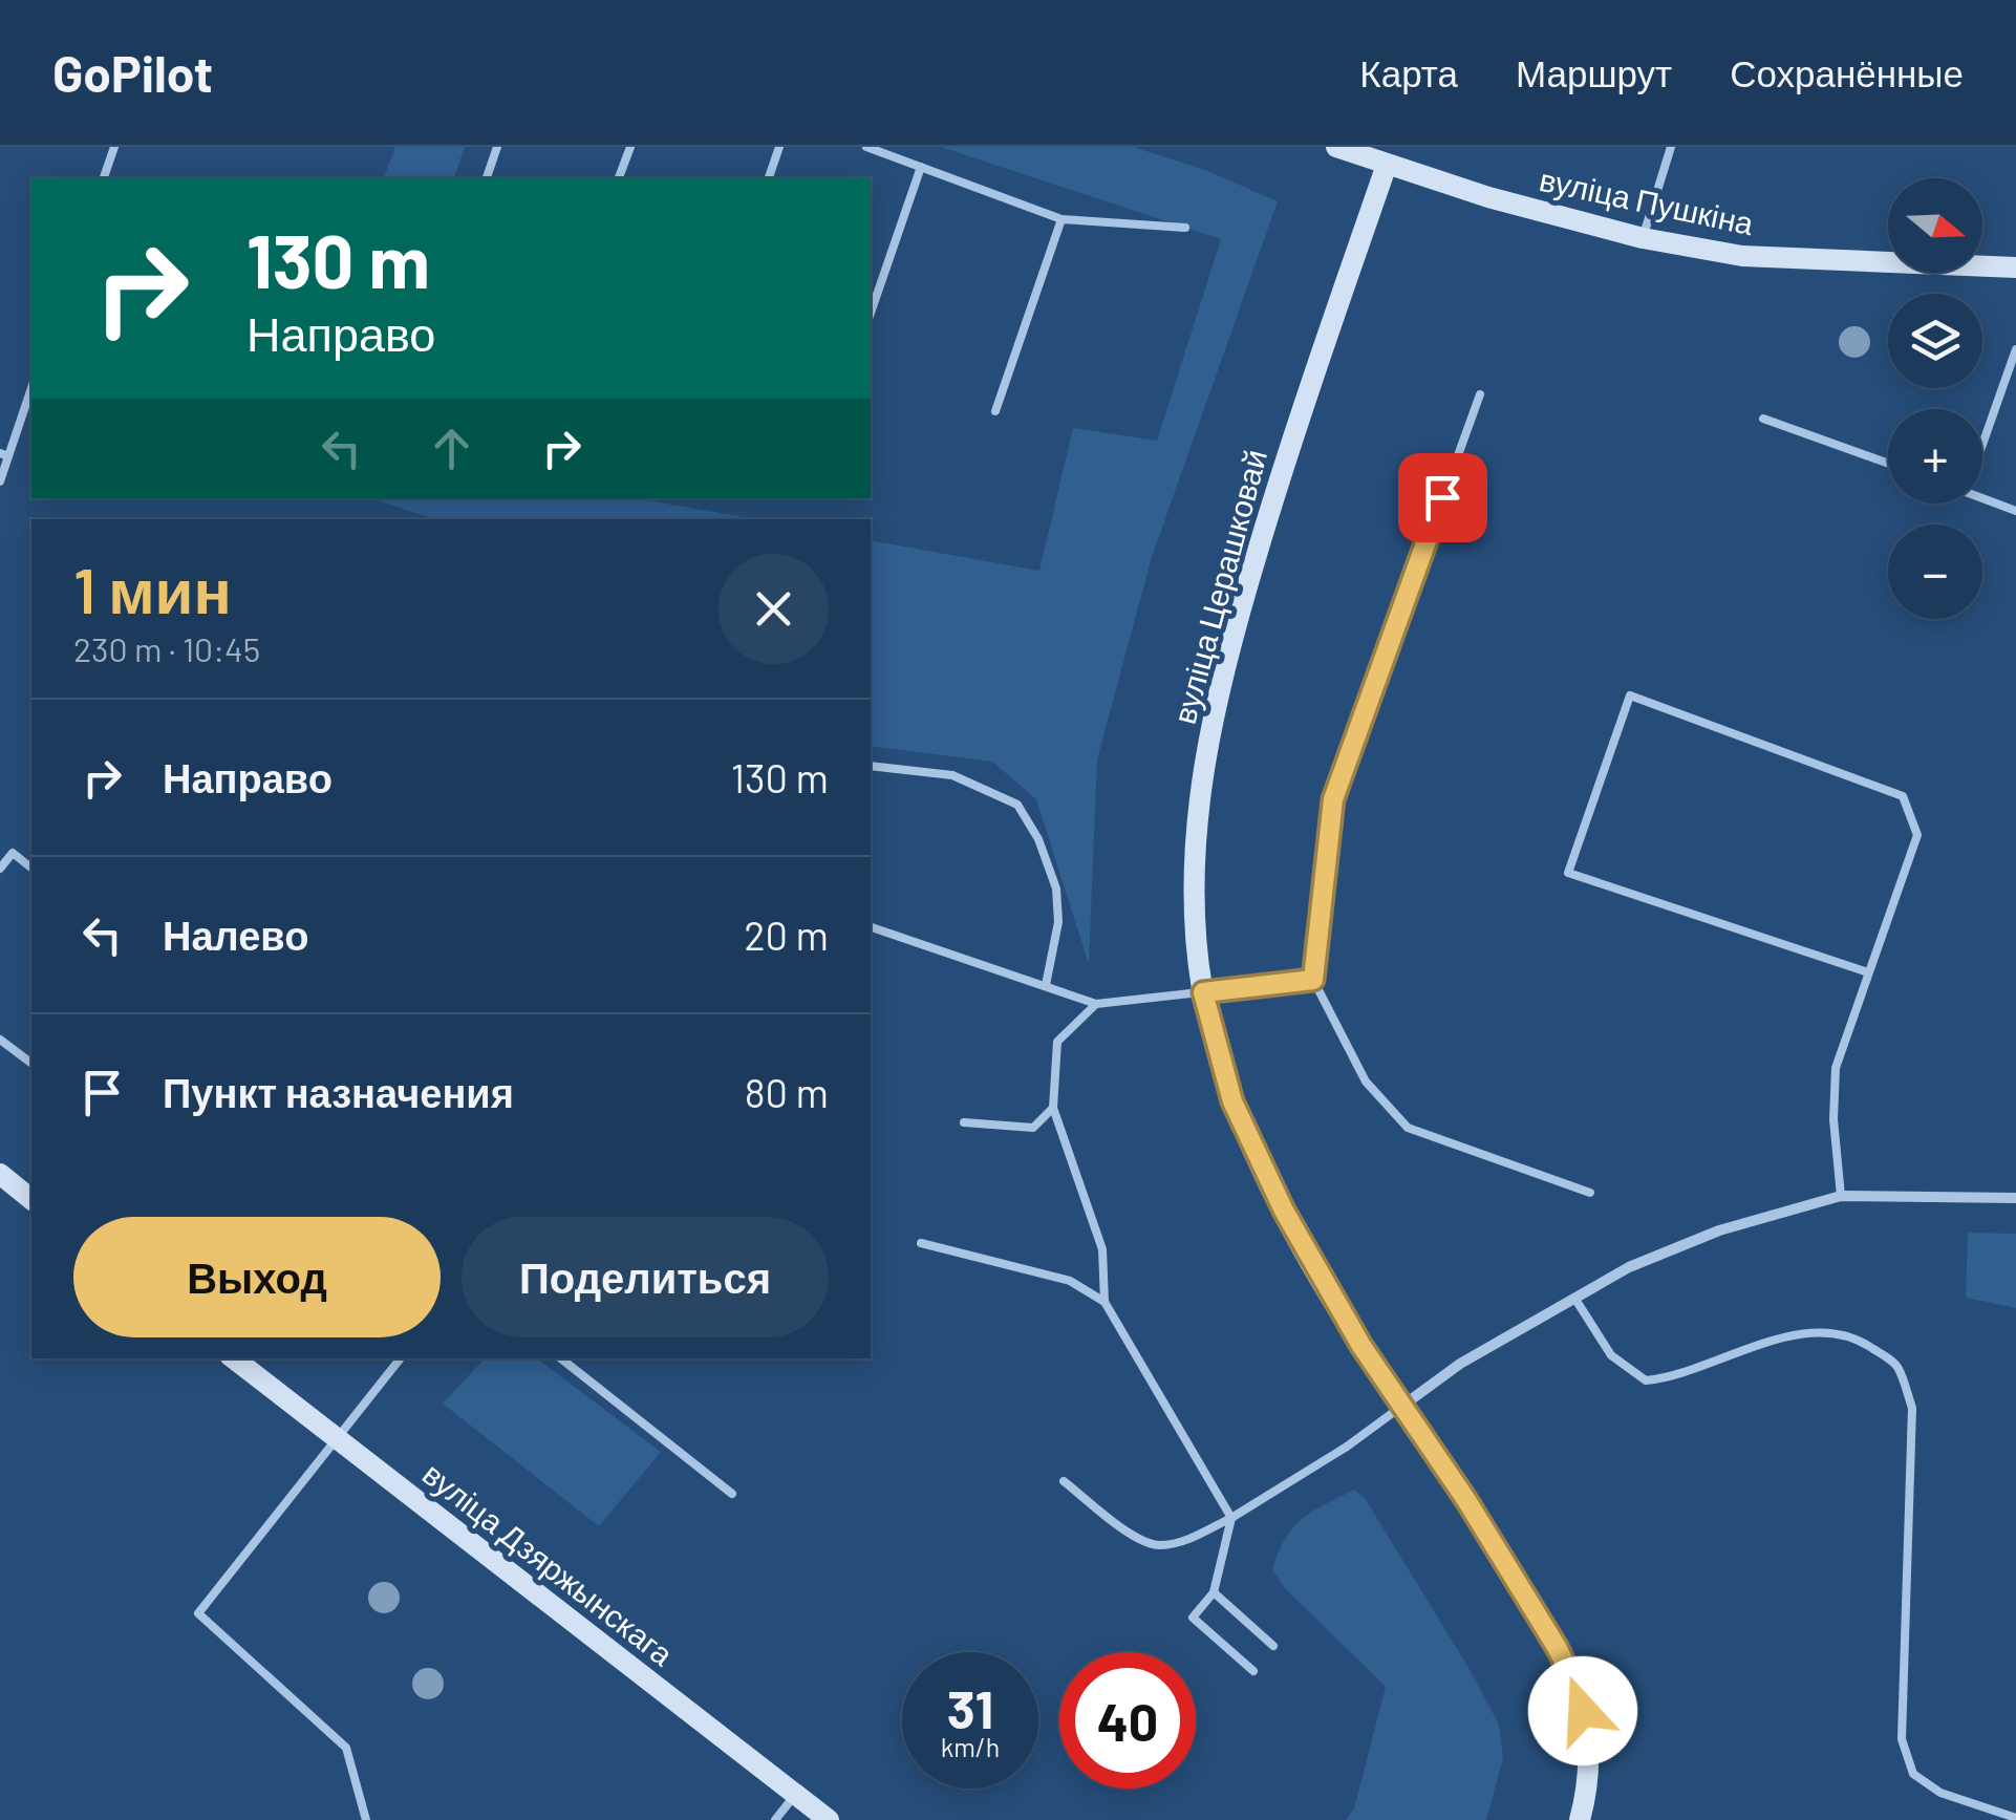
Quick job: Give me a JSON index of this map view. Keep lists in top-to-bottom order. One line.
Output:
{"streets":{"street":["вуліца Пушкіна","вуліца Церашковай","вуліца Дзяржынскага"]},"crossings":[["вуліца Пушкіна","вуліца Церашковай"]],"north":"right","page":{"header":"GoPilot","nav":["Карта","Маршрут","Сохранённые"],"map_buttons":["+","−"],"turn":["130 m","Направо"],"heading":["1 мин","230 m · 10:45"],"list":[{"name":"Направо","value":"130 m"},{"name":"Налево","value":"20 m"},{"name":"Пункт назначения","value":"80 m"}],"buttons":["Выход","Поделиться"],"speed":"31 km/h","limit":"40"}}
